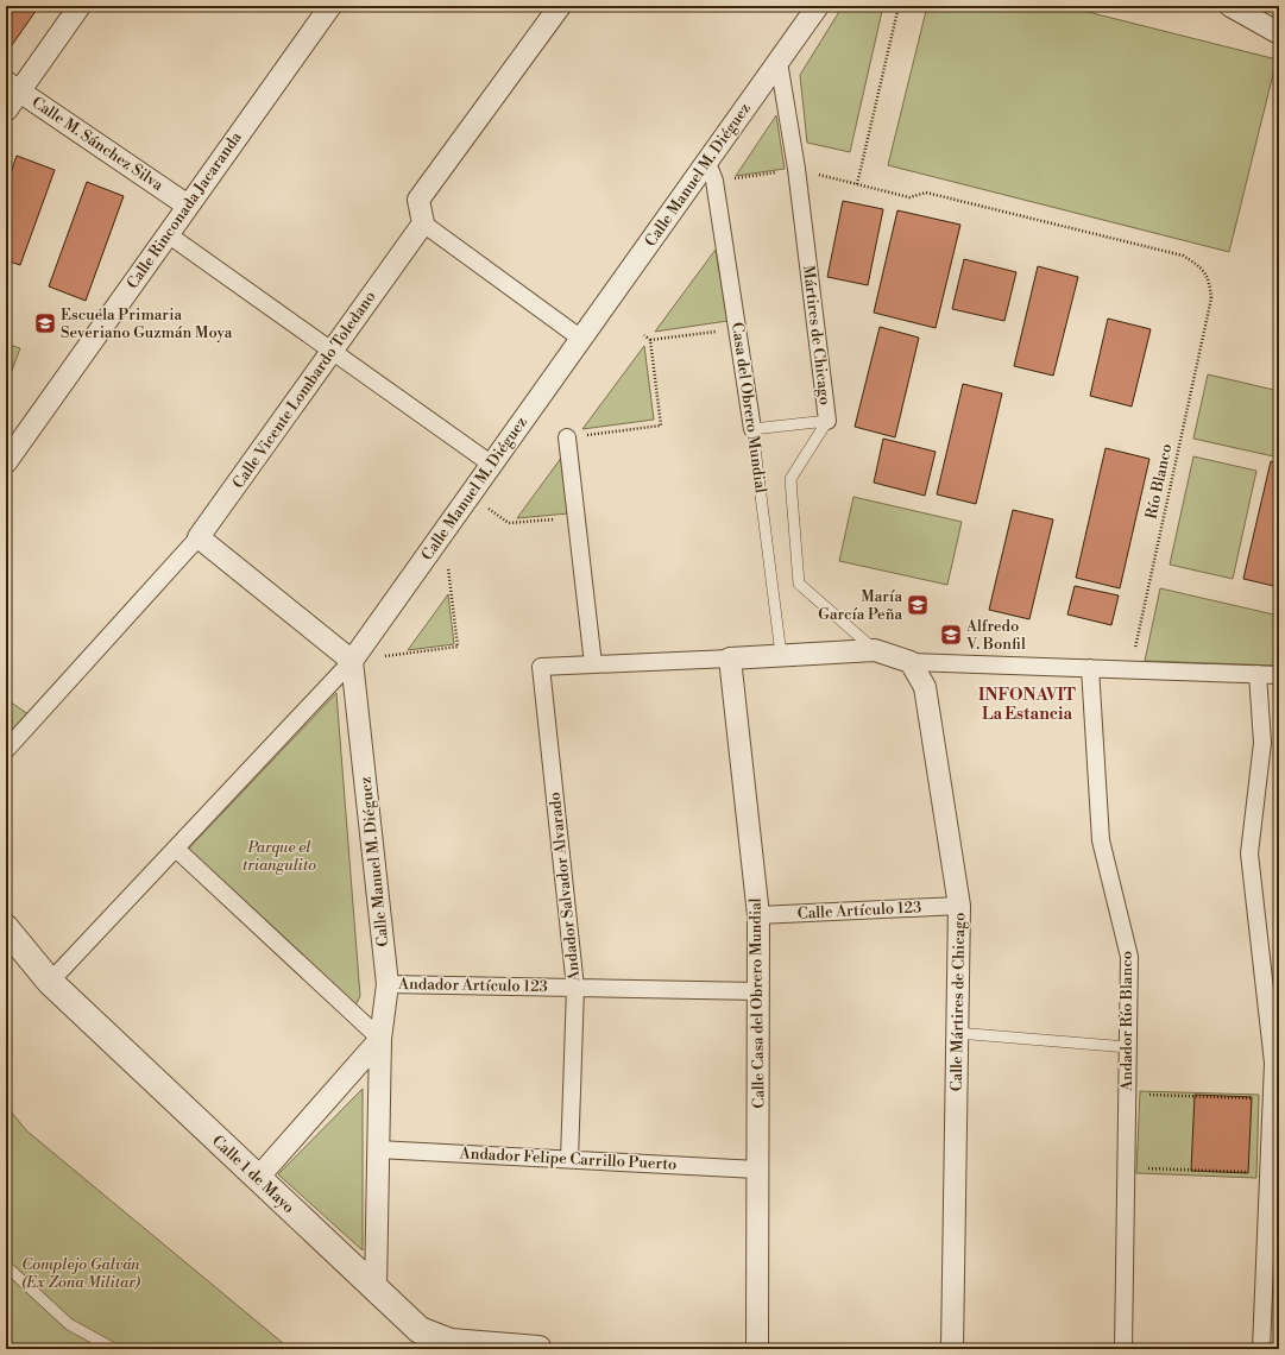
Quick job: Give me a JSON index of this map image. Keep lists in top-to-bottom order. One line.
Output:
{"streets":{"street":["Calle M. Sánchez Silva","Calle Manuel M. Diéguez","Calle Rinconada Jacaranda","Mártires de Chicago","Calle Vicente Lombardo Toledano","Casa del Obrero Mundial","Andador Salvador Alvarado","Calle Artículo 123","Andador Artículo 123","Calle Mártires de Chicago","Calle Casa del Obrero Mundial","Andador Río Blanco","Andador Felipe Carrillo Puerto","Calle 1 de Mayo"],"path":["Río Blanco"]},"crossings":[["Calle M. Sánchez Silva","Calle Rinconada Jacaranda"],["Calle Manuel M. Diéguez","Mártires de Chicago"],["Calle Manuel M. Diéguez","Casa del Obrero Mundial"],["Calle Manuel M. Diéguez","Andador Artículo 123"],["Calle Manuel M. Diéguez","Andador Felipe Carrillo Puerto"],["Calle Manuel M. Diéguez","Calle 1 de Mayo"],["Mártires de Chicago","Andador Salvador Alvarado"],["Casa del Obrero Mundial","Andador Salvador Alvarado"],["Andador Salvador Alvarado","Andador Artículo 123"],["Andador Salvador Alvarado","Calle Mártires de Chicago"],["Andador Salvador Alvarado","Calle Casa del Obrero Mundial"],["Andador Salvador Alvarado","Andador Felipe Carrillo Puerto"],["Calle Artículo 123","Calle Mártires de Chicago"],["Calle Artículo 123","Calle Casa del Obrero Mundial"],["Andador Artículo 123","Calle Casa del Obrero Mundial"],["Calle Casa del Obrero Mundial","Andador Felipe Carrillo Puerto"]],"districts":["INFONAVIT La Estancia"],"parks":["Parque el triangulito","Complejo Galván (Ex Zona Militar)"],"places":{"school or university":["Escuela Primaria Severiano Guzmán Moya","María García Peña","Alfredo V. Bonfil"]}}
